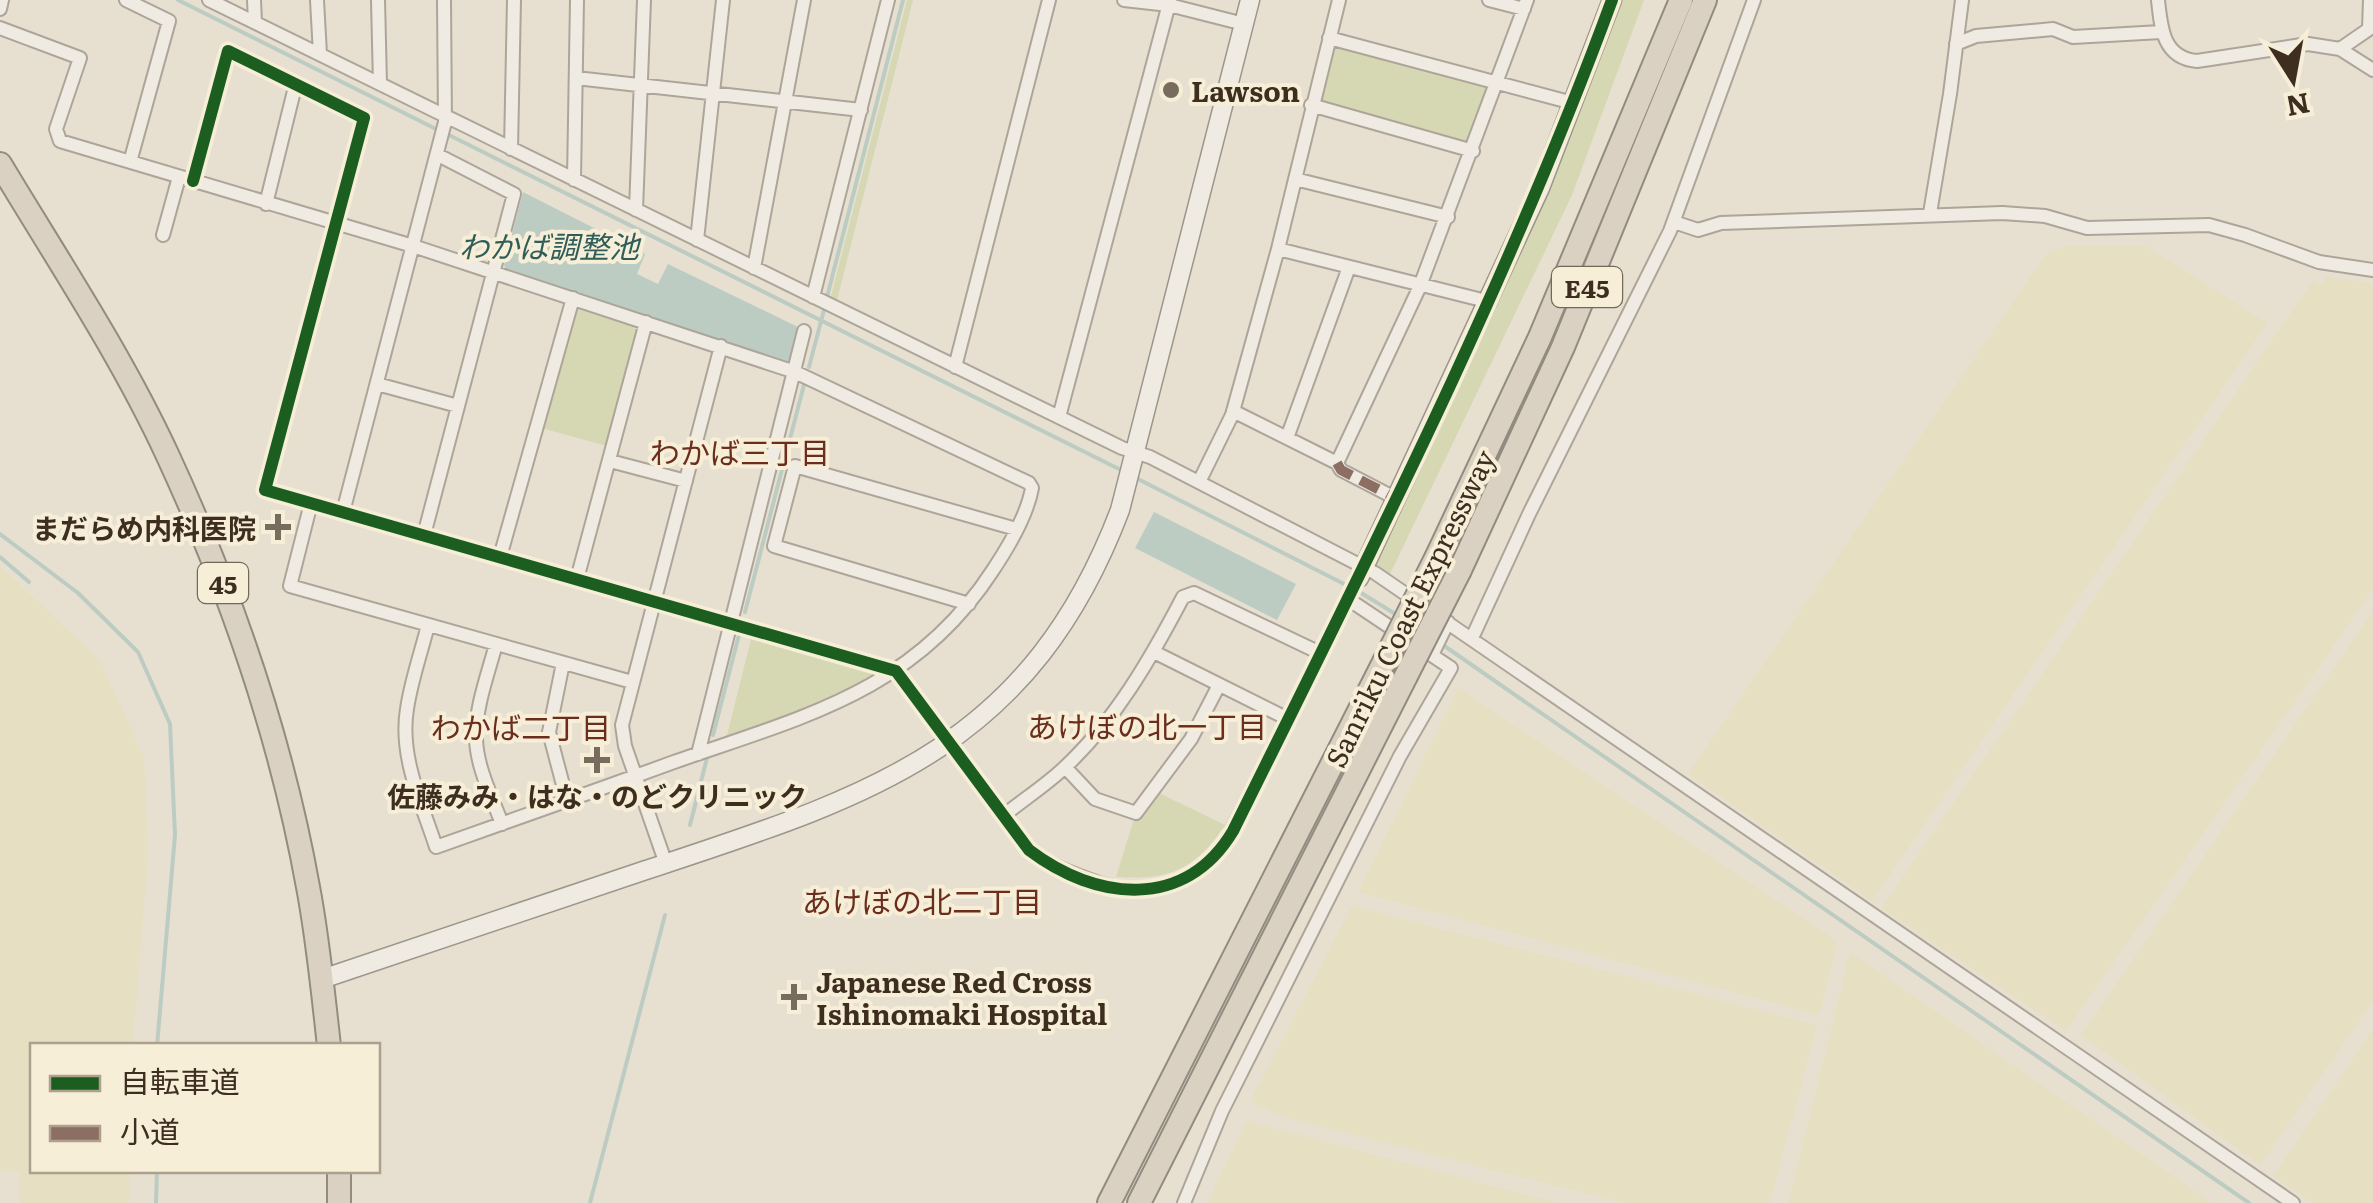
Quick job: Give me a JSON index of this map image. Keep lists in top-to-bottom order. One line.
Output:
{"streets":{"highway":["E45","45","Sanriku Coast Expressway"]},"districts":["わかば三丁目","あけぼの北一丁目","わかば二丁目","あけぼの北二丁目"],"water":["わかば調整池"],"places":{"other":["Lawson"],"health":["まだらめ内科医院","佐藤みみ・はな・のどクリニック","Japanese Red Cross Ishinomaki Hospital"]},"legend":["自転車道","小道"],"north":"bottom"}
